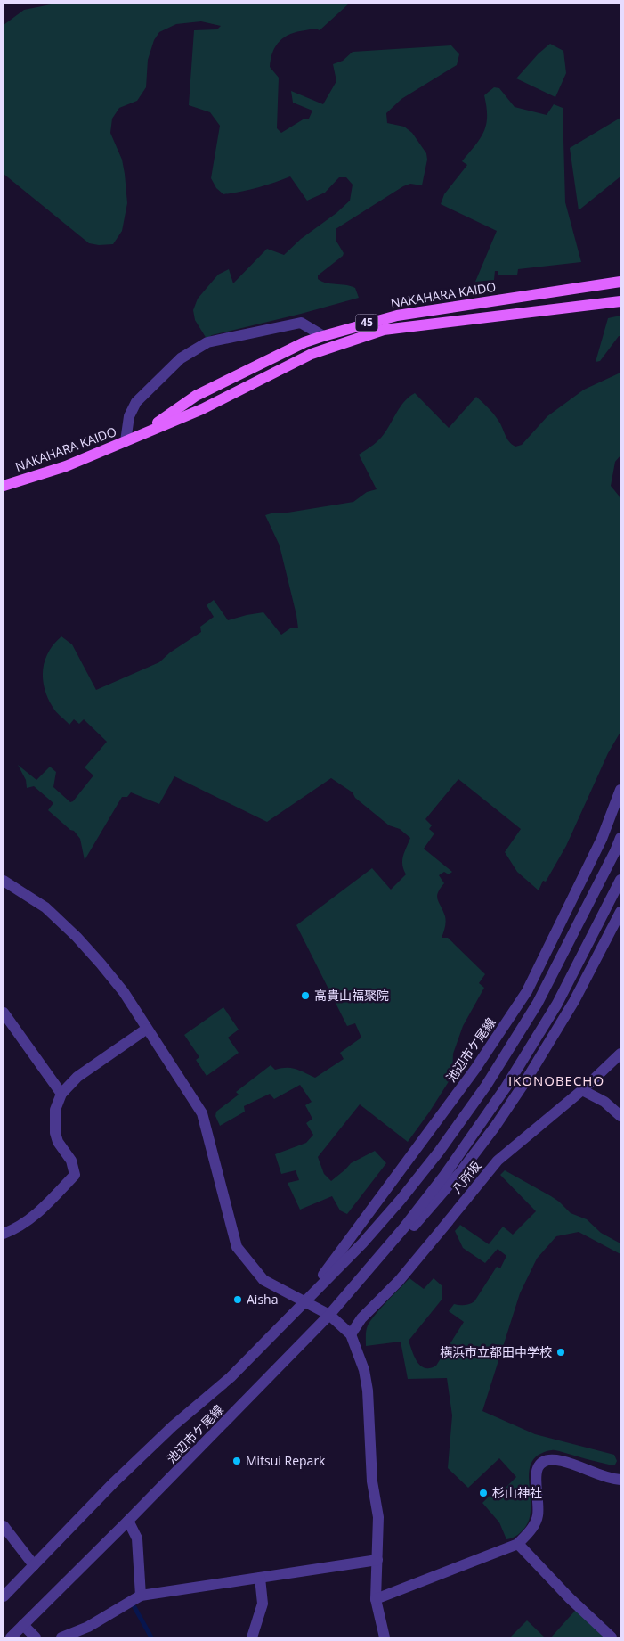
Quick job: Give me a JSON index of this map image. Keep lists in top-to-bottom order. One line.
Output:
{"streets":{"main road":["NAKAHARA KAIDO","45"],"street":["池辺市ケ尾線","八所坂"]},"districts":["IKONOBECHO"],"places":["高貴山福聚院","Aisha","横浜市立都田中学校","Mitsui Repark","杉山神社"]}
